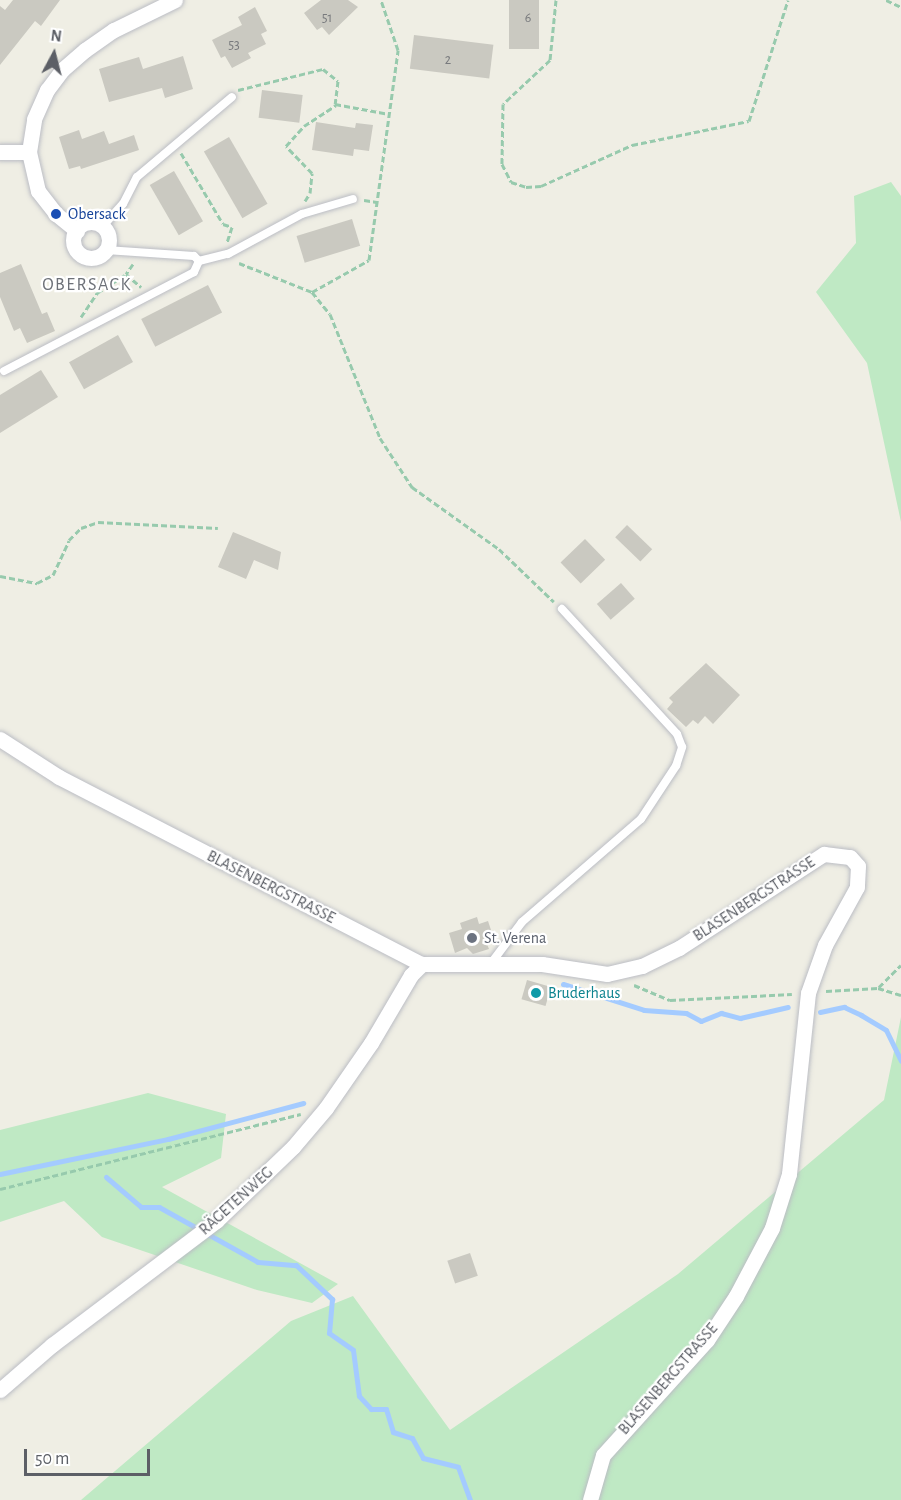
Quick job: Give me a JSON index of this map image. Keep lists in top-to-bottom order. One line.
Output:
{"streets":{"street":["BLASENBERGSTRASSE","RÄGETENWEG"]},"crossings":[["BLASENBERGSTRASSE","RÄGETENWEG"]],"districts":["OBERSACK"],"places":["Obersack","St. Verena","Bruderhaus"],"house_numbers":["51","6","53","2"],"scale_bar":"50 m","north":"top"}
